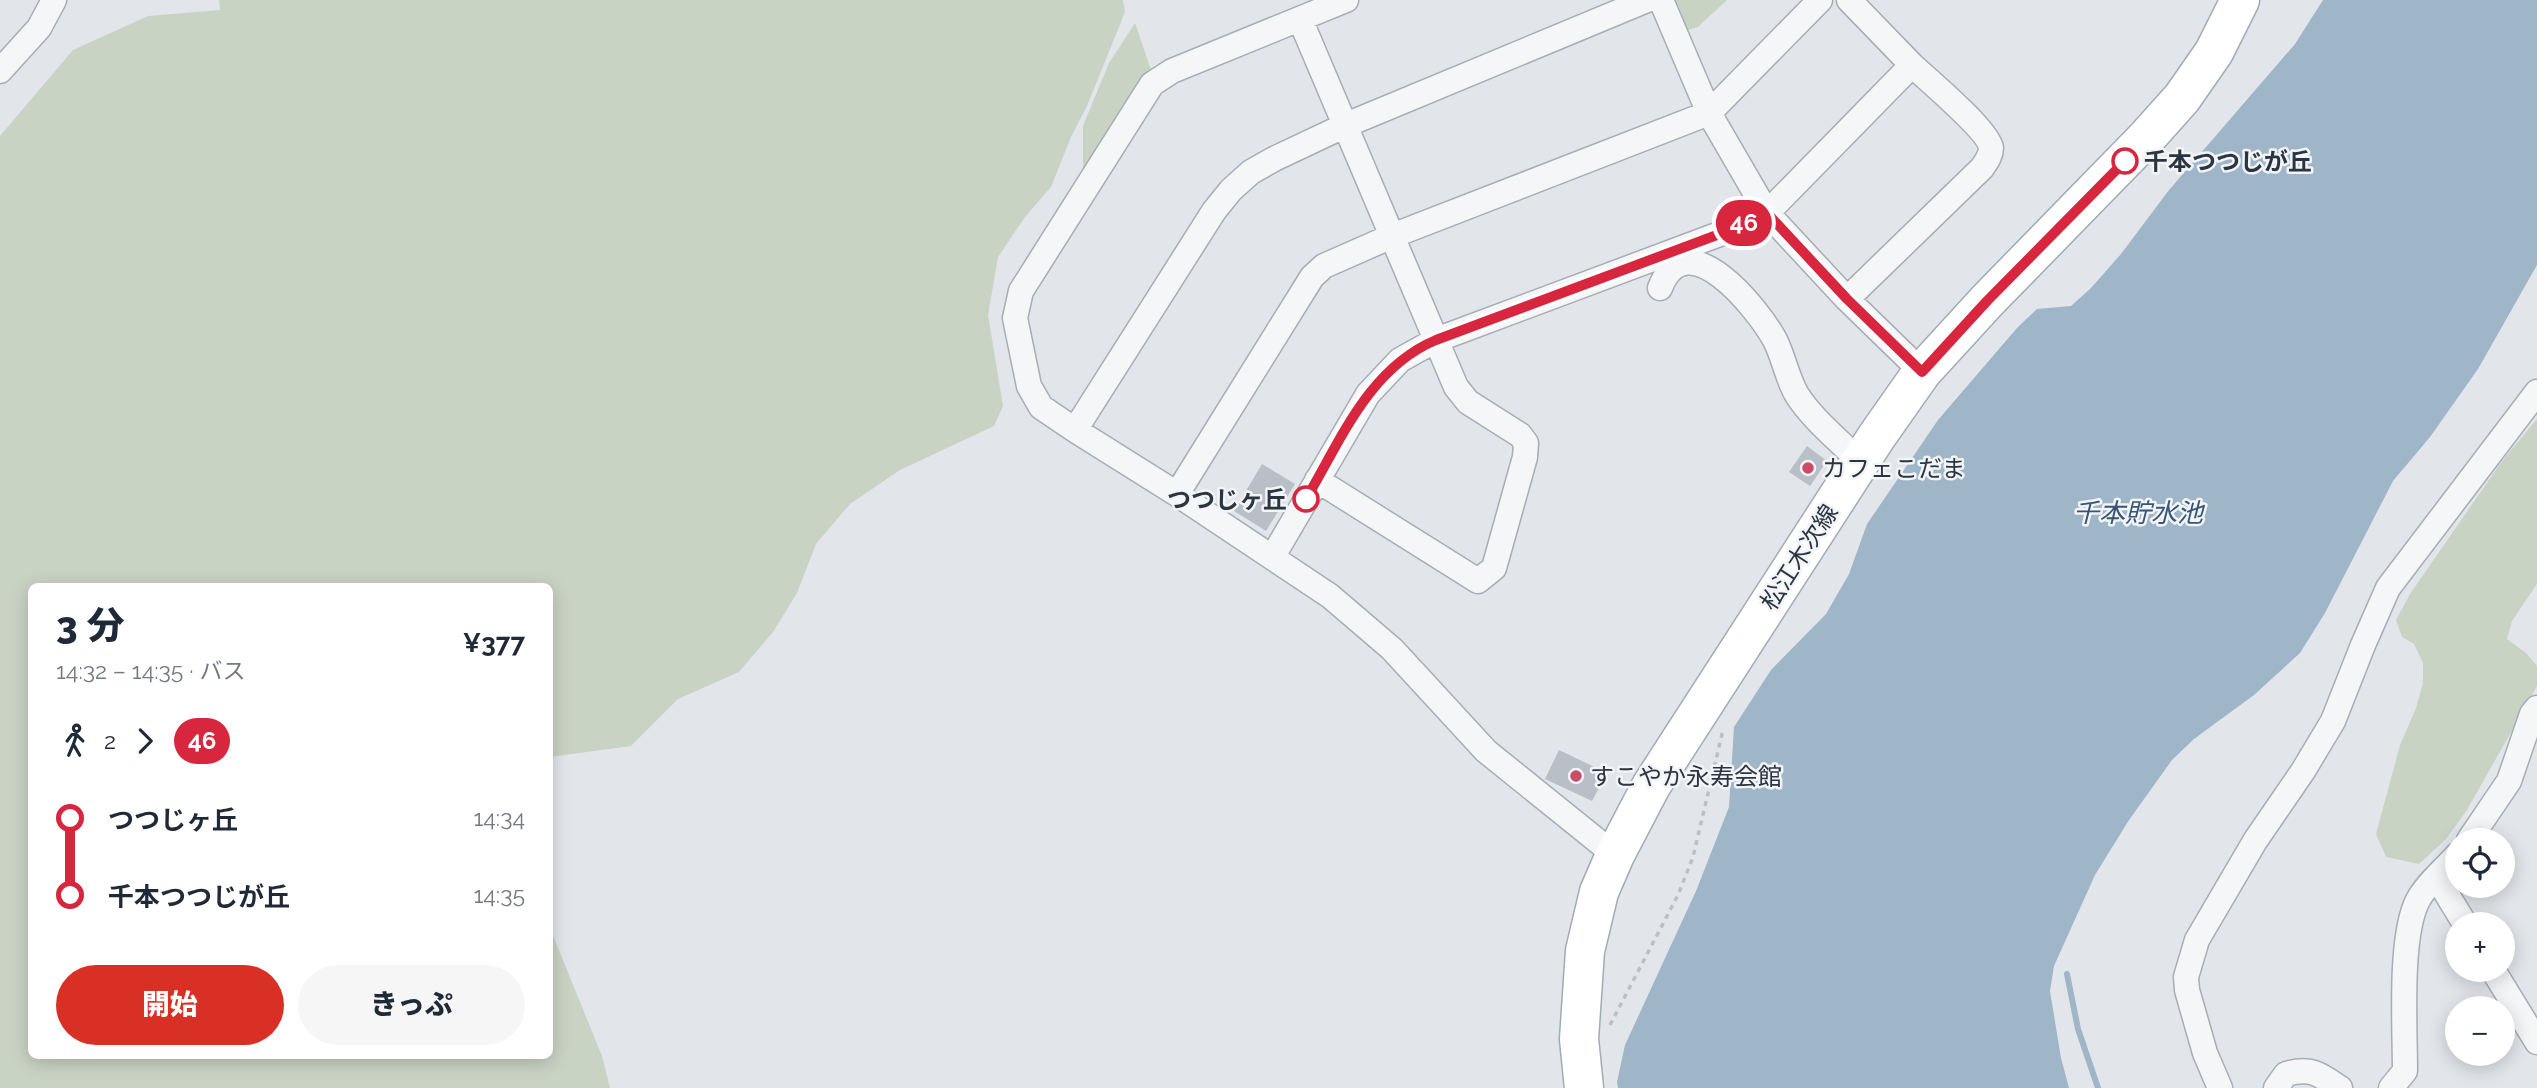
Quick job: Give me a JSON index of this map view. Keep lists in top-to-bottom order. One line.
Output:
{"streets":{"main road":["松江木次線"]},"water":["千本貯水池"],"places":["千本つつじが丘","カフェこだま","つつじヶ丘","すこやか永寿会館"],"lines":["bus line 46"],"page":{"on_map":"46","heading":["3 分","14:32 – 14:35 · バス","¥377"],"legs":["2","46"],"list":[{"name":"つつじヶ丘","value":"14:34"},{"name":"千本つつじが丘","value":"14:35"}],"map_buttons":["+","−"],"buttons":["開始","きっぷ"]}}
